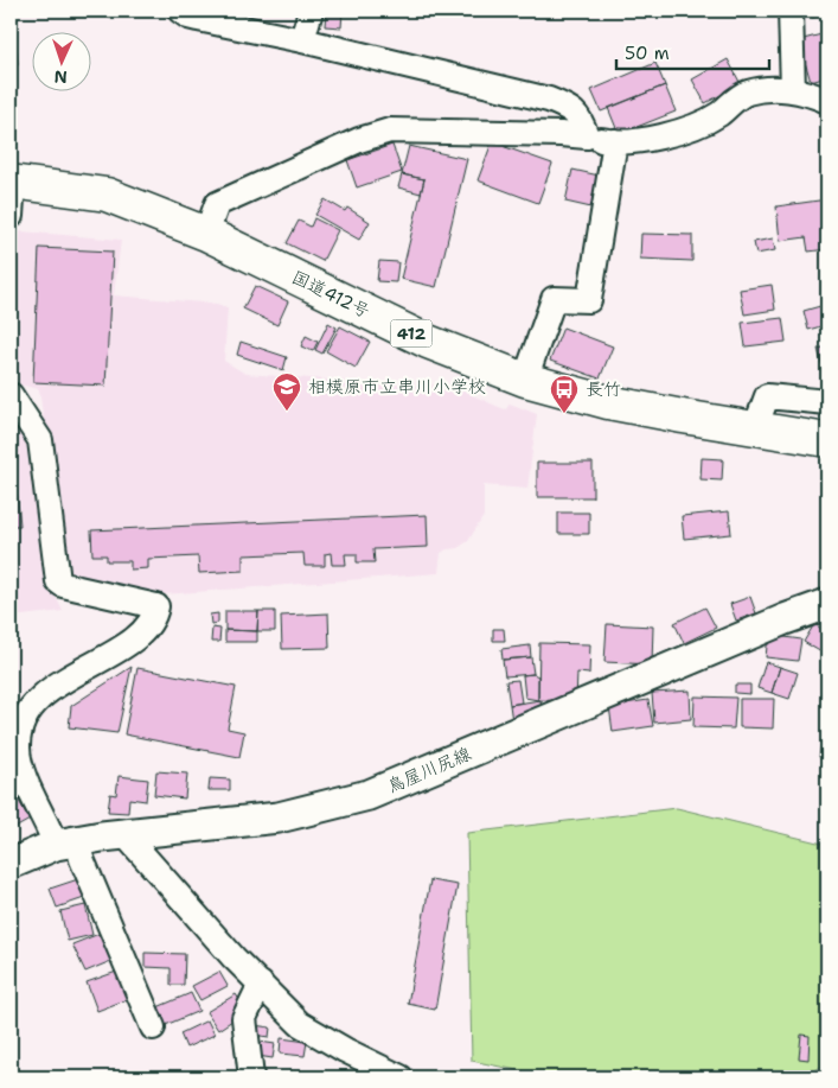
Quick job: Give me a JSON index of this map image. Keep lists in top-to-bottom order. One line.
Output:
{"streets":{"highway":["国道412号","412"],"main road":["鳥屋川尻線"]},"places":{"school or university":["相模原市立串川小学校"],"bus stop":["長竹"]},"scale_bar":"50 m","north":"bottom"}
